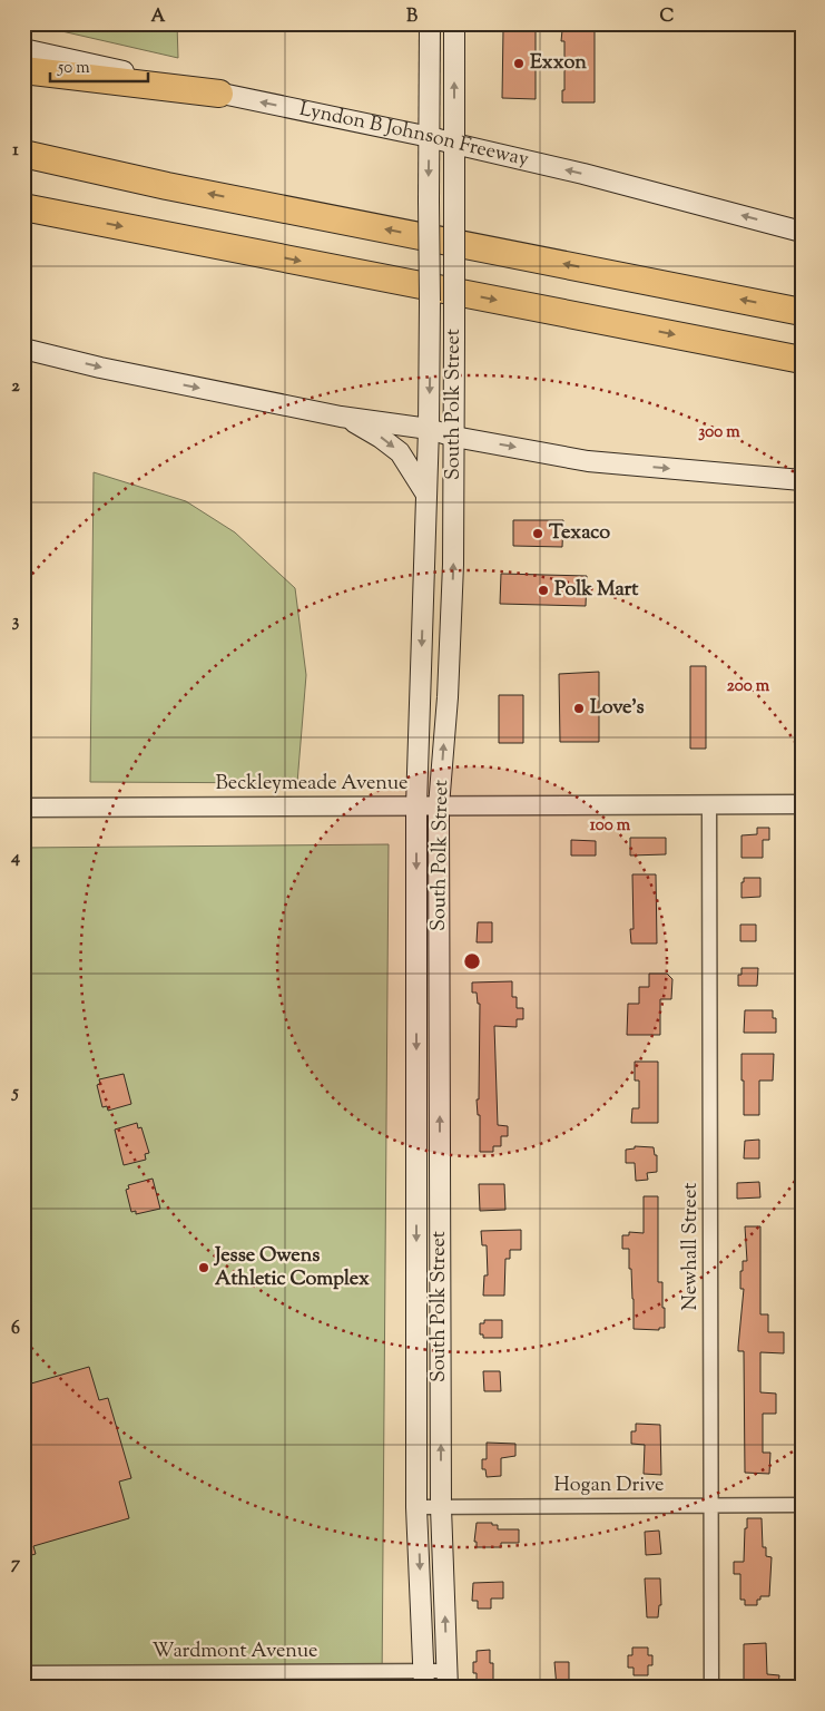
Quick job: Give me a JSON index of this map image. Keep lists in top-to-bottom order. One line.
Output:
{"streets":{"main road":["Lyndon B Johnson Freeway","South Polk Street"],"street":["Beckleymeade Avenue","Newhall Street","Hogan Drive","Wardmont Avenue"]},"crossings":[["Lyndon B Johnson Freeway","South Polk Street"],["South Polk Street","Beckleymeade Avenue"],["South Polk Street","Hogan Drive"],["South Polk Street","Wardmont Avenue"],["Beckleymeade Avenue","Newhall Street"],["Newhall Street","Hogan Drive"]],"one_way":["Lyndon B Johnson Freeway"],"places":["Exxon","Texaco","Polk Mart","Love's","Jesse Owens Athletic Complex"],"scale_bar":"50 m","grid":{"columns":["A","B","C"],"rows":["1","2","3","4","5","6","7"]},"rings":["300 m","200 m","100 m"]}
